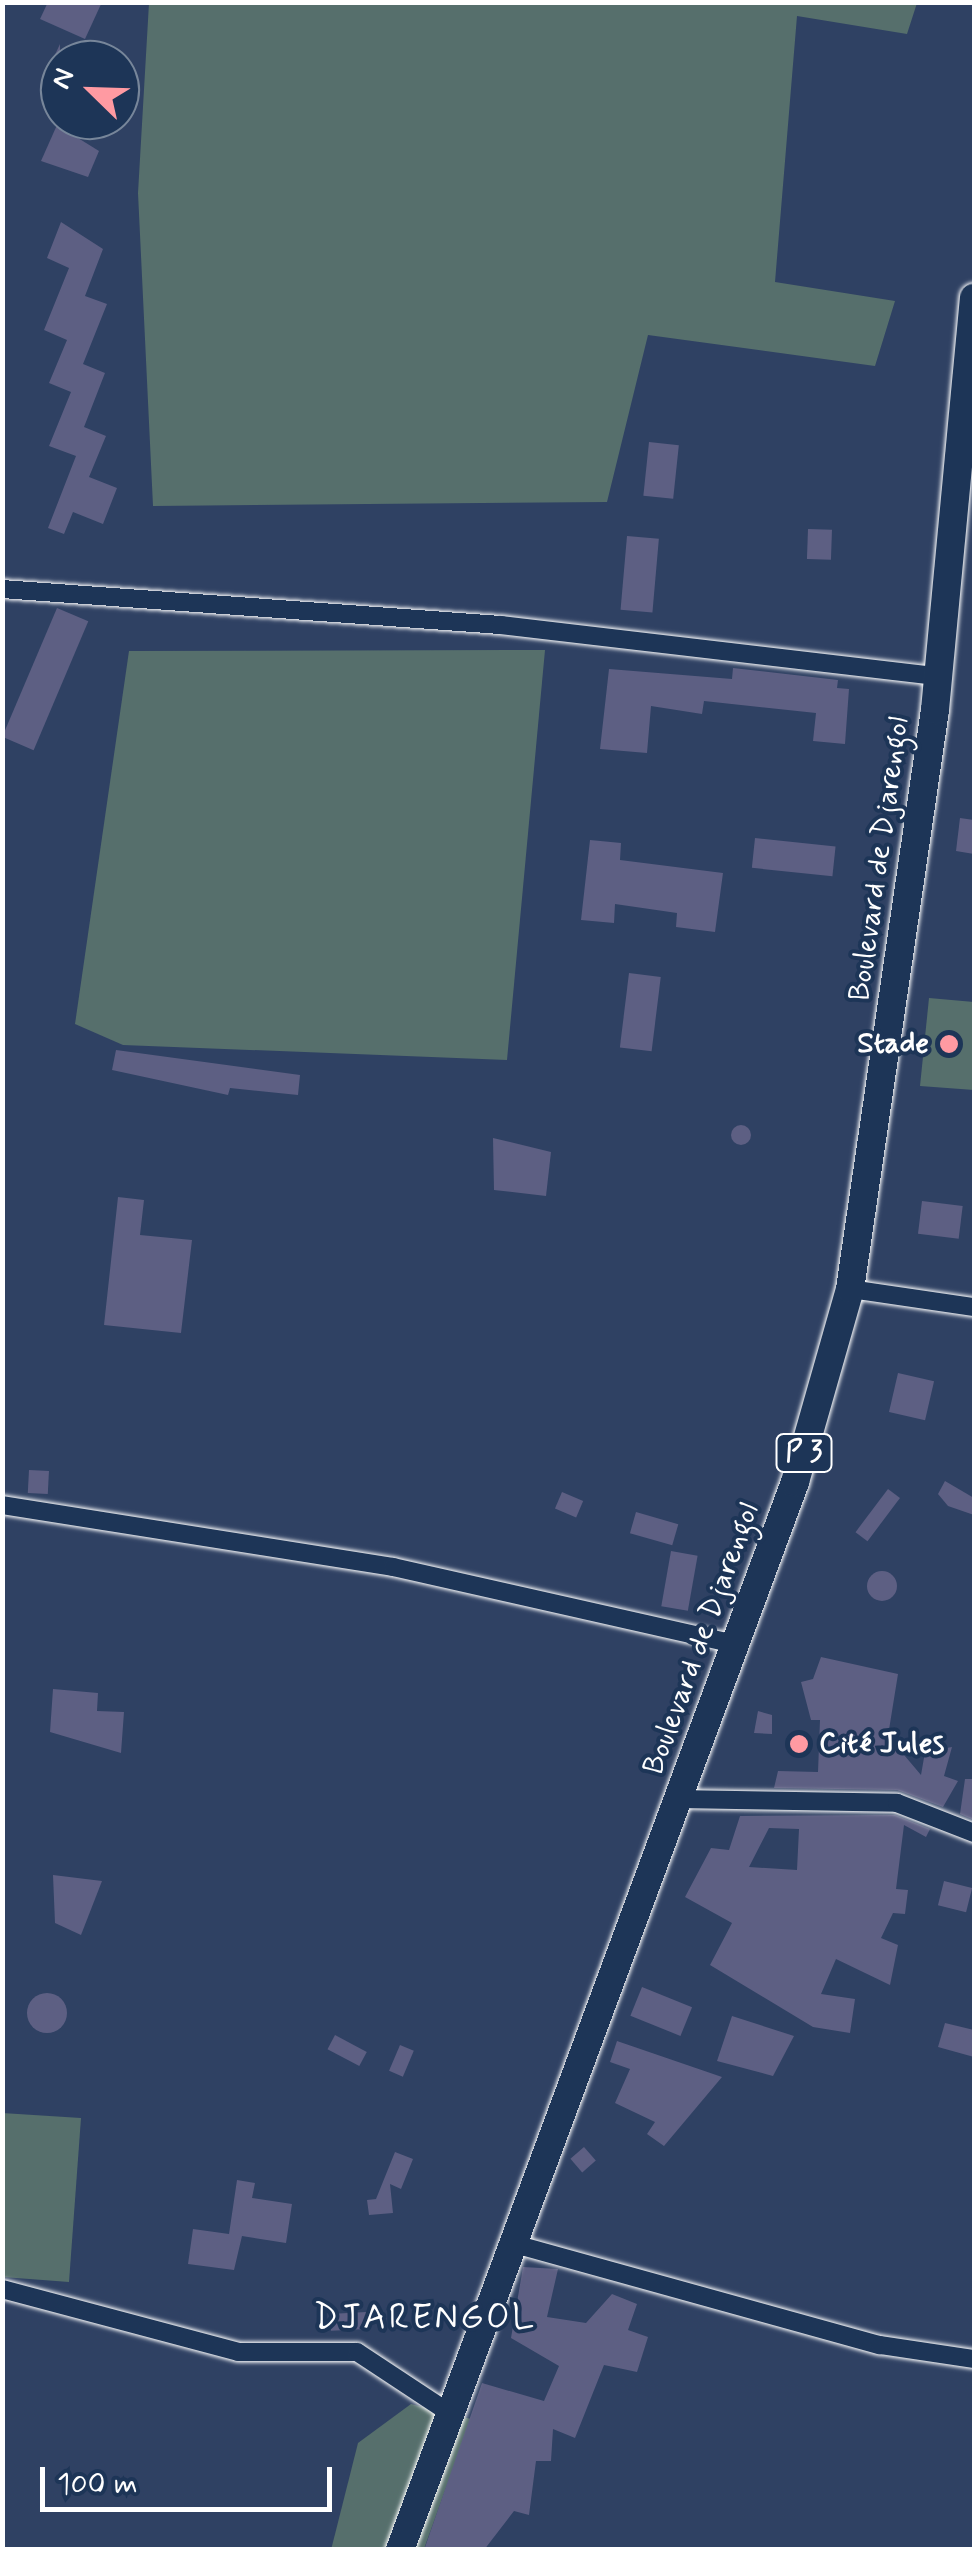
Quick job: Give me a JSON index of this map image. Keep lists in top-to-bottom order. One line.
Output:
{"streets":{"main road":["Boulevard de Djarengol","P 3"]},"districts":["DJARENGOL"],"places":["Stade","Cité Jules"],"scale_bar":"100 m","north":"top left"}
